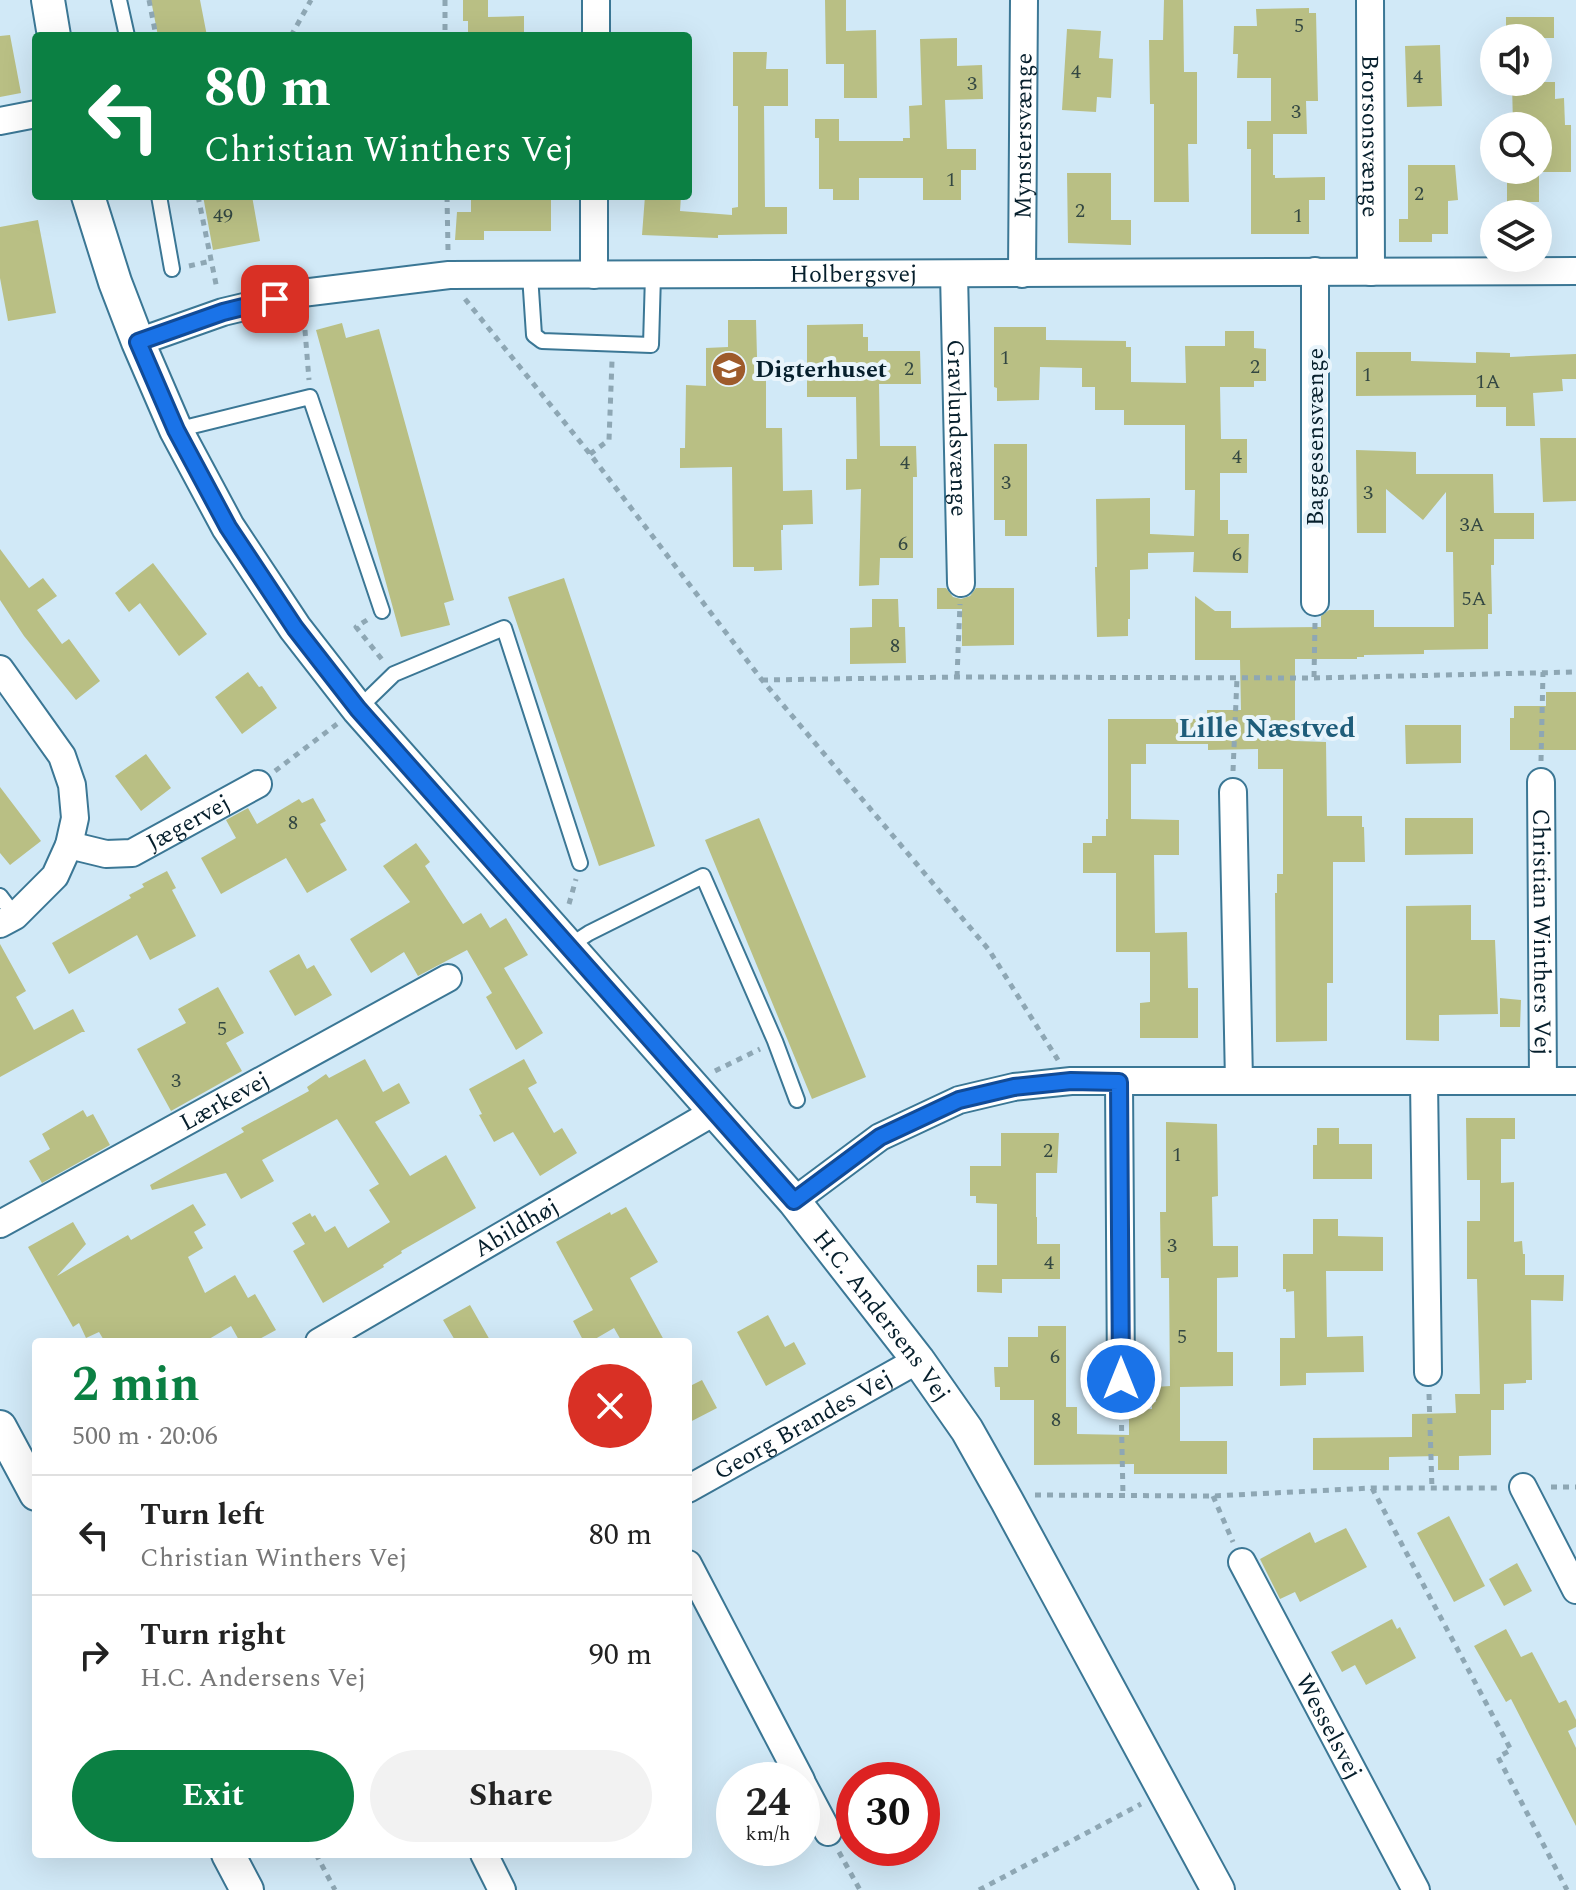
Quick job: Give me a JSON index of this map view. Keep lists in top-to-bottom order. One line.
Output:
{"streets":{"street":["Brorsonsvænge","Mynstersvænge","Holbergsvej","Gravlundsvænge","Baggesensvænge","Jægervej","Christian Winthers Vej","Lærkevej","Abildhøj","H.C. Andersens Vej","Georg Brandes Vej","Wesselsvej"]},"crossings":[["Brorsonsvænge","Holbergsvej"],["Mynstersvænge","Holbergsvej"],["Holbergsvej","Gravlundsvænge"],["Holbergsvej","Baggesensvænge"],["Holbergsvej","H.C. Andersens Vej"],["Christian Winthers Vej","H.C. Andersens Vej"],["Abildhøj","H.C. Andersens Vej"],["H.C. Andersens Vej","Georg Brandes Vej"]],"districts":["Lille Næstved"],"places":{"school or university":["Digterhuset"]},"house_numbers":["5","4","4","3","3","1","2","2","49","1","1","2","2","1","1A","4","4","3","3","3A","6","6","5A","8","8","5","3","2","1","3","4","5","6","8"],"page":{"turn":["80 m","Christian Winthers Vej"],"heading":["2 min","500 m · 20:06"],"list":[{"name":"Turn left","note":"Christian Winthers Vej","value":"80 m"},{"name":"Turn right","note":"H.C. Andersens Vej","value":"90 m"}],"buttons":["Exit","Share"],"speed":"24 km/h","limit":"30"}}
